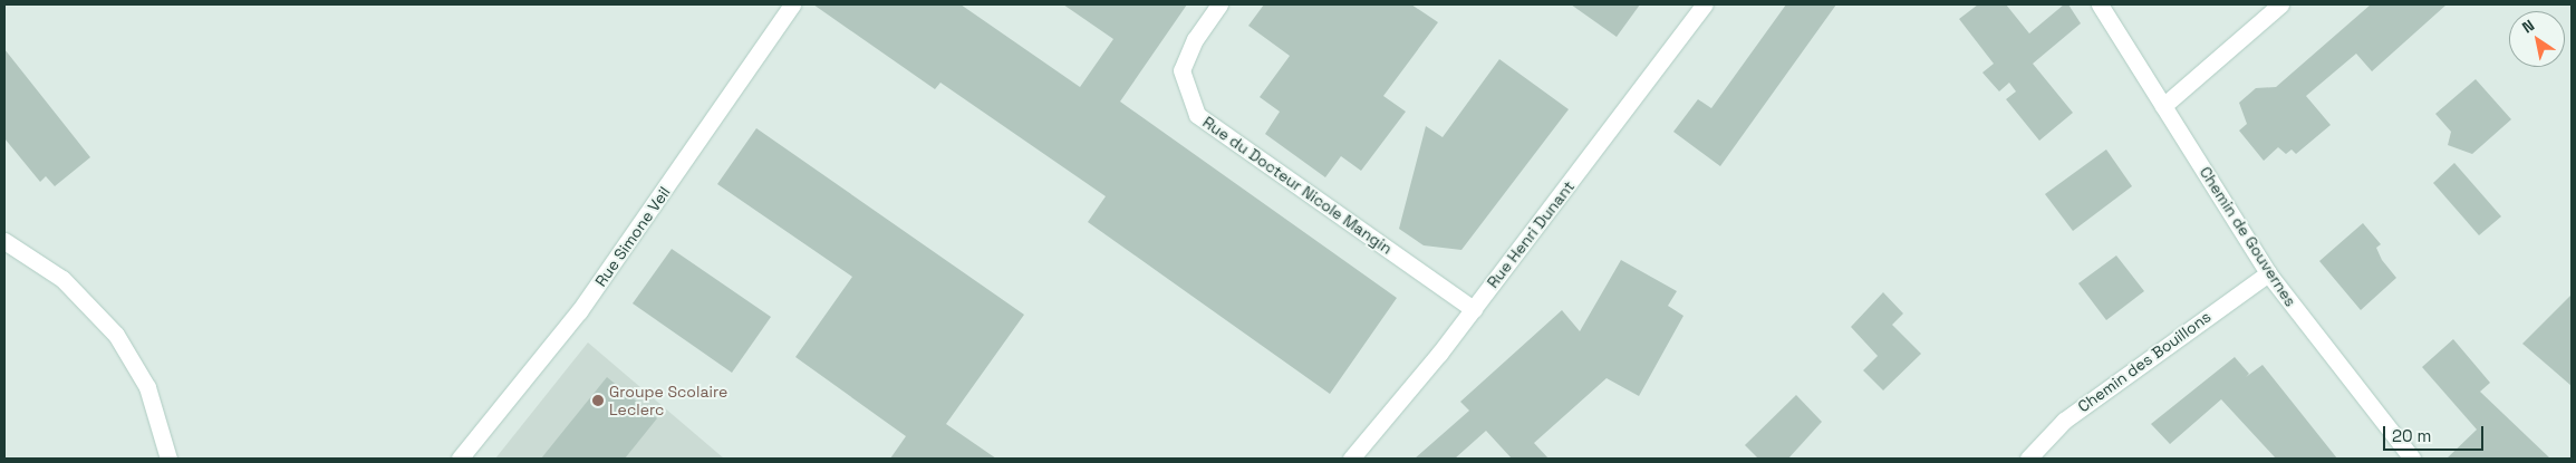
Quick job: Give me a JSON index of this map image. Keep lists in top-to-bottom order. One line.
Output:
{"streets":{"street":["Rue du Docteur Nicole Mangin","Rue Henri Dunant","Rue Simone Veil","Chemin de Gouvernes","Chemin des Bouillons"]},"crossings":[["Rue du Docteur Nicole Mangin","Rue Henri Dunant"],["Chemin de Gouvernes","Chemin des Bouillons"]],"places":["Groupe Scolaire Leclerc"],"scale_bar":"20 m","north":"top left"}
